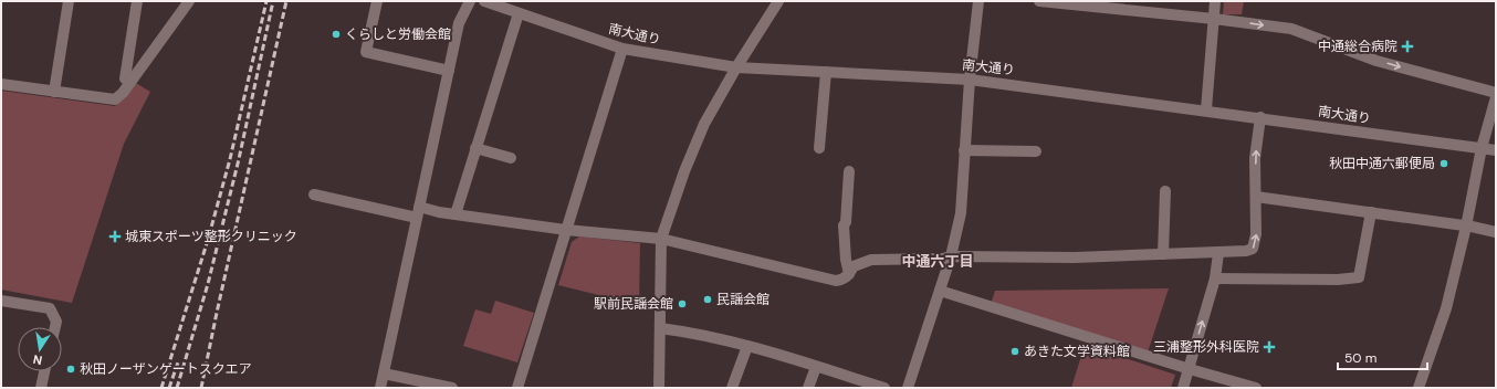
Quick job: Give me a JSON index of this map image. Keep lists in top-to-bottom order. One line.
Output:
{"streets":{"street":["南大通り"]},"districts":["中通六丁目"],"places":{"other":["くらしと労働会館","秋田中通六郵便局","民謡会館","駅前民謡会館","あきた文学資料館","秋田ノーザンゲートスクエア"],"health":["中通総合病院","城東スポーツ整形クリニック","三浦整形外科医院"]},"scale_bar":"50 m","north":"bottom"}
